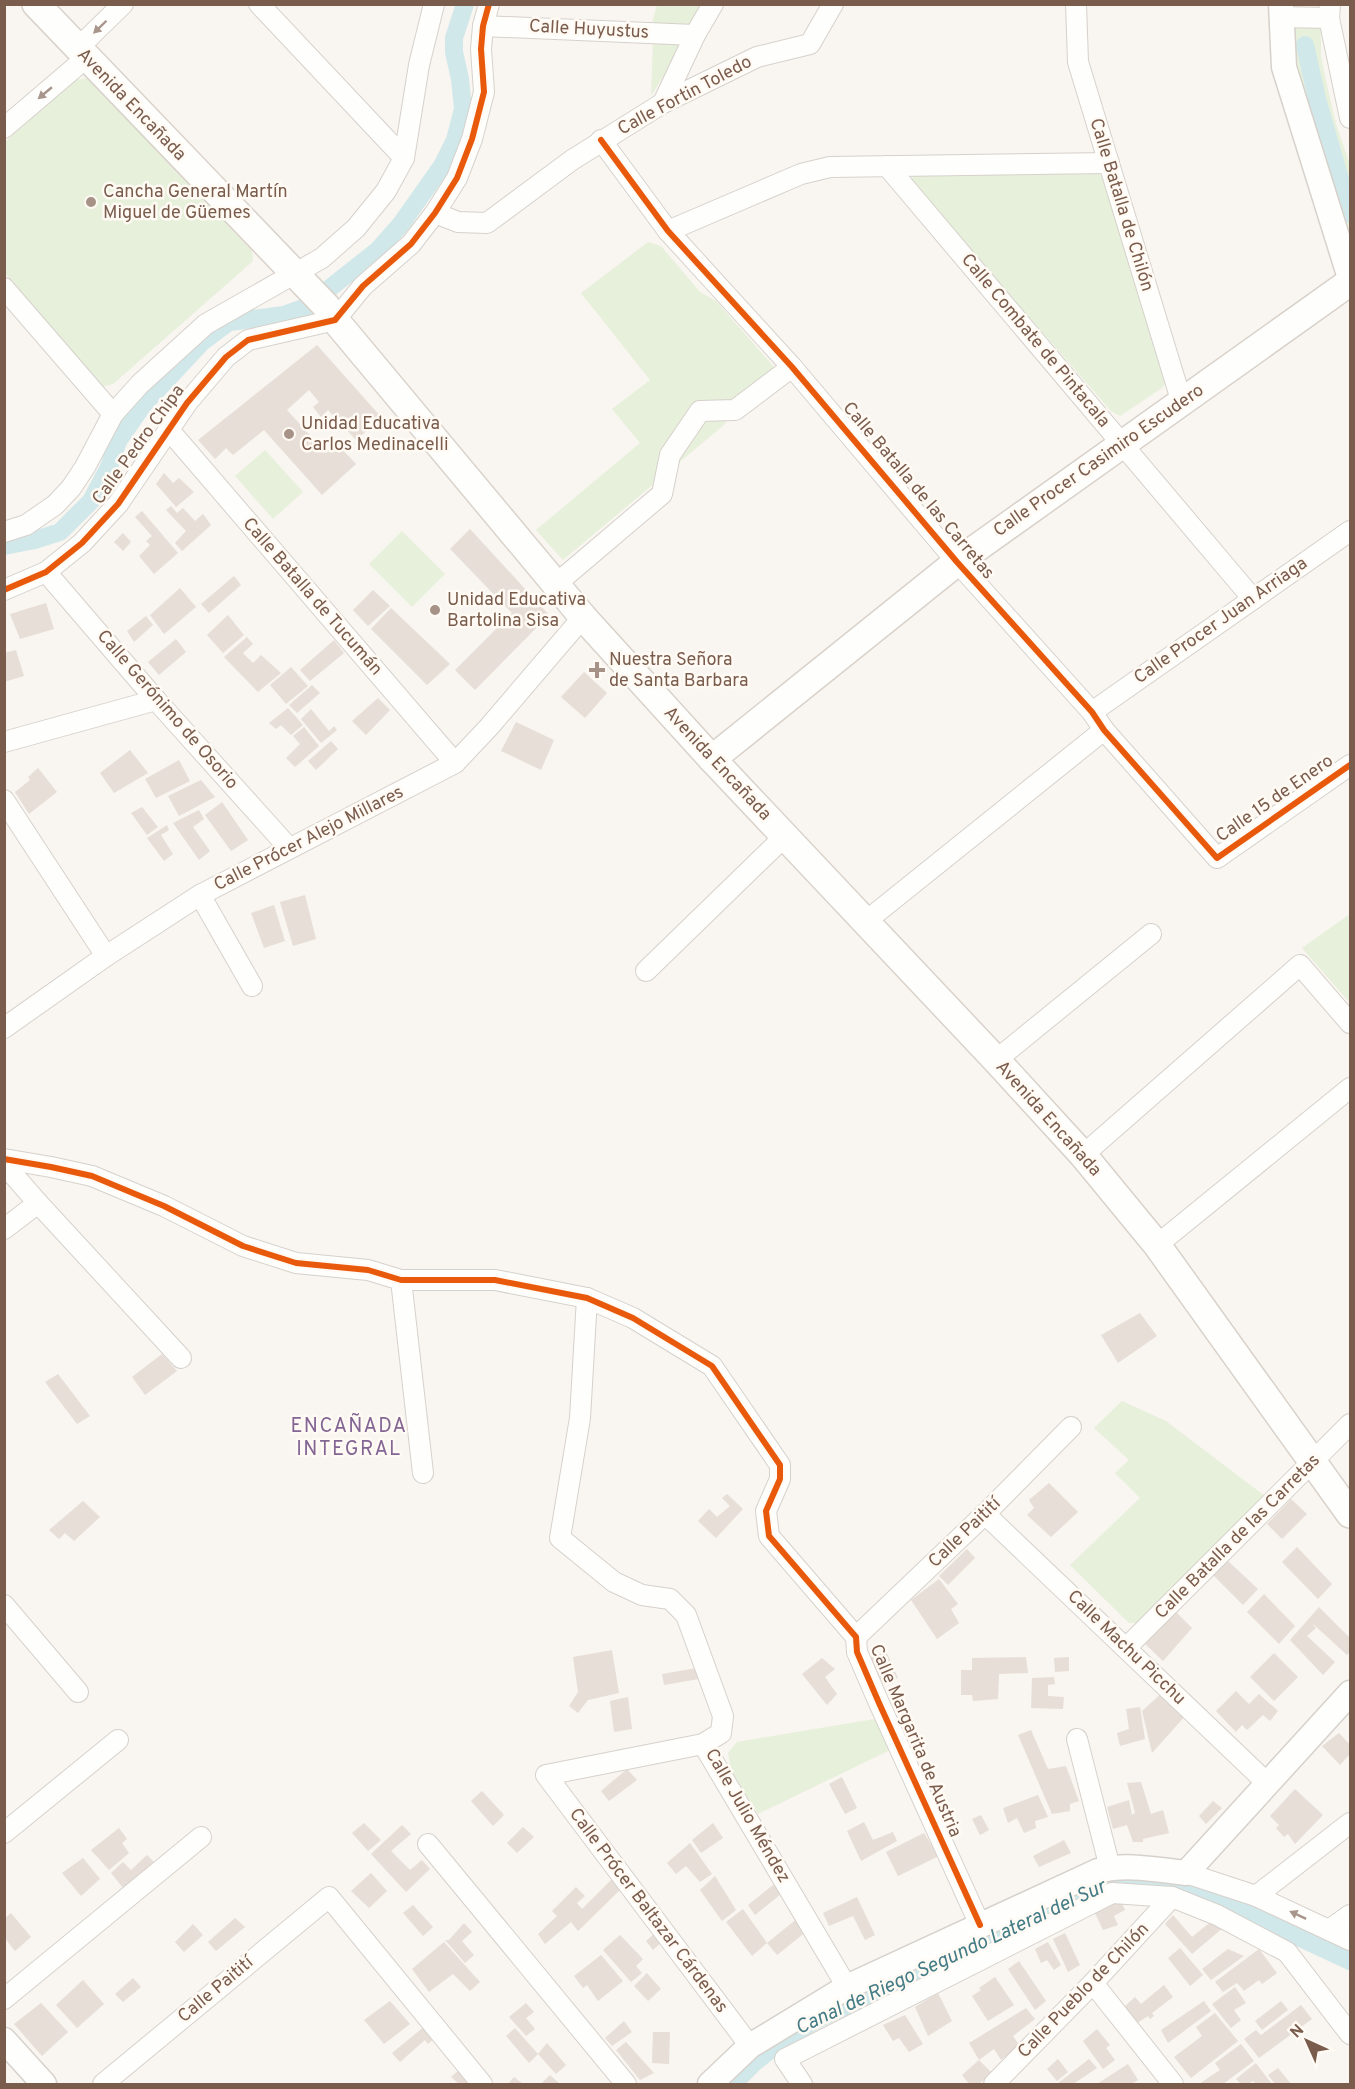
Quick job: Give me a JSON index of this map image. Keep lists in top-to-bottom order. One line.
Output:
{"streets":{"main road":["Avenida Encañada","Calle Procer Casimiro Escudero"],"street":["Calle Huyustus","Calle Fortin Toledo","Calle Batalla de Chilón","Calle Combate de Pintacala","Calle Pedro Chipa","Calle Batalla de las Carretas","Calle Batalla de Tucumán","Calle Procer Juan Arriaga","Calle Gerónimo de Osorio","Calle 15 de Enero","Calle Prócer Alejo Millares","Calle Paitití","Calle Machu Picchu","Calle Margarita de Austria","Calle Julio Méndez","Calle Prócer Baltazar Cárdenas","Calle Pueblo de Chilón"]},"crossings":[["Calle Fortin Toledo","Calle Batalla de las Carretas"],["Avenida Encañada","Calle Pedro Chipa"],["Avenida Encañada","Calle Procer Casimiro Escudero"],["Avenida Encañada","Calle Batalla de las Carretas"],["Avenida Encañada","Calle Prócer Alejo Millares"],["Calle Batalla de Chilón","Calle Procer Casimiro Escudero"],["Calle Combate de Pintacala","Calle Procer Casimiro Escudero"],["Calle Combate de Pintacala","Calle Procer Juan Arriaga"],["Calle Pedro Chipa","Calle Batalla de Tucumán"],["Calle Pedro Chipa","Calle Gerónimo de Osorio"],["Calle Procer Casimiro Escudero","Calle Batalla de las Carretas"],["Calle Batalla de las Carretas","Calle Procer Juan Arriaga"],["Calle Batalla de las Carretas","Calle 15 de Enero"],["Calle Batalla de las Carretas","Calle Machu Picchu"],["Calle Batalla de Tucumán","Calle Prócer Alejo Millares"],["Calle Gerónimo de Osorio","Calle Prócer Alejo Millares"],["Calle Paitití","Calle Machu Picchu"],["Calle Paitití","Calle Margarita de Austria"],["Calle Margarita de Austria","Calle Julio Méndez"],["Calle Julio Méndez","Calle Prócer Baltazar Cárdenas"]],"districts":["ENCAÑADA INTEGRAL"],"water":["Canal de Riego Segundo Lateral del Sur"],"places":{"other":["Cancha General Martín Miguel de Güemes","Unidad Educativa Carlos Medinacelli","Unidad Educativa Bartolina Sisa"],"health":["Nuestra Señora de Santa Barbara"]},"north":"top left"}
